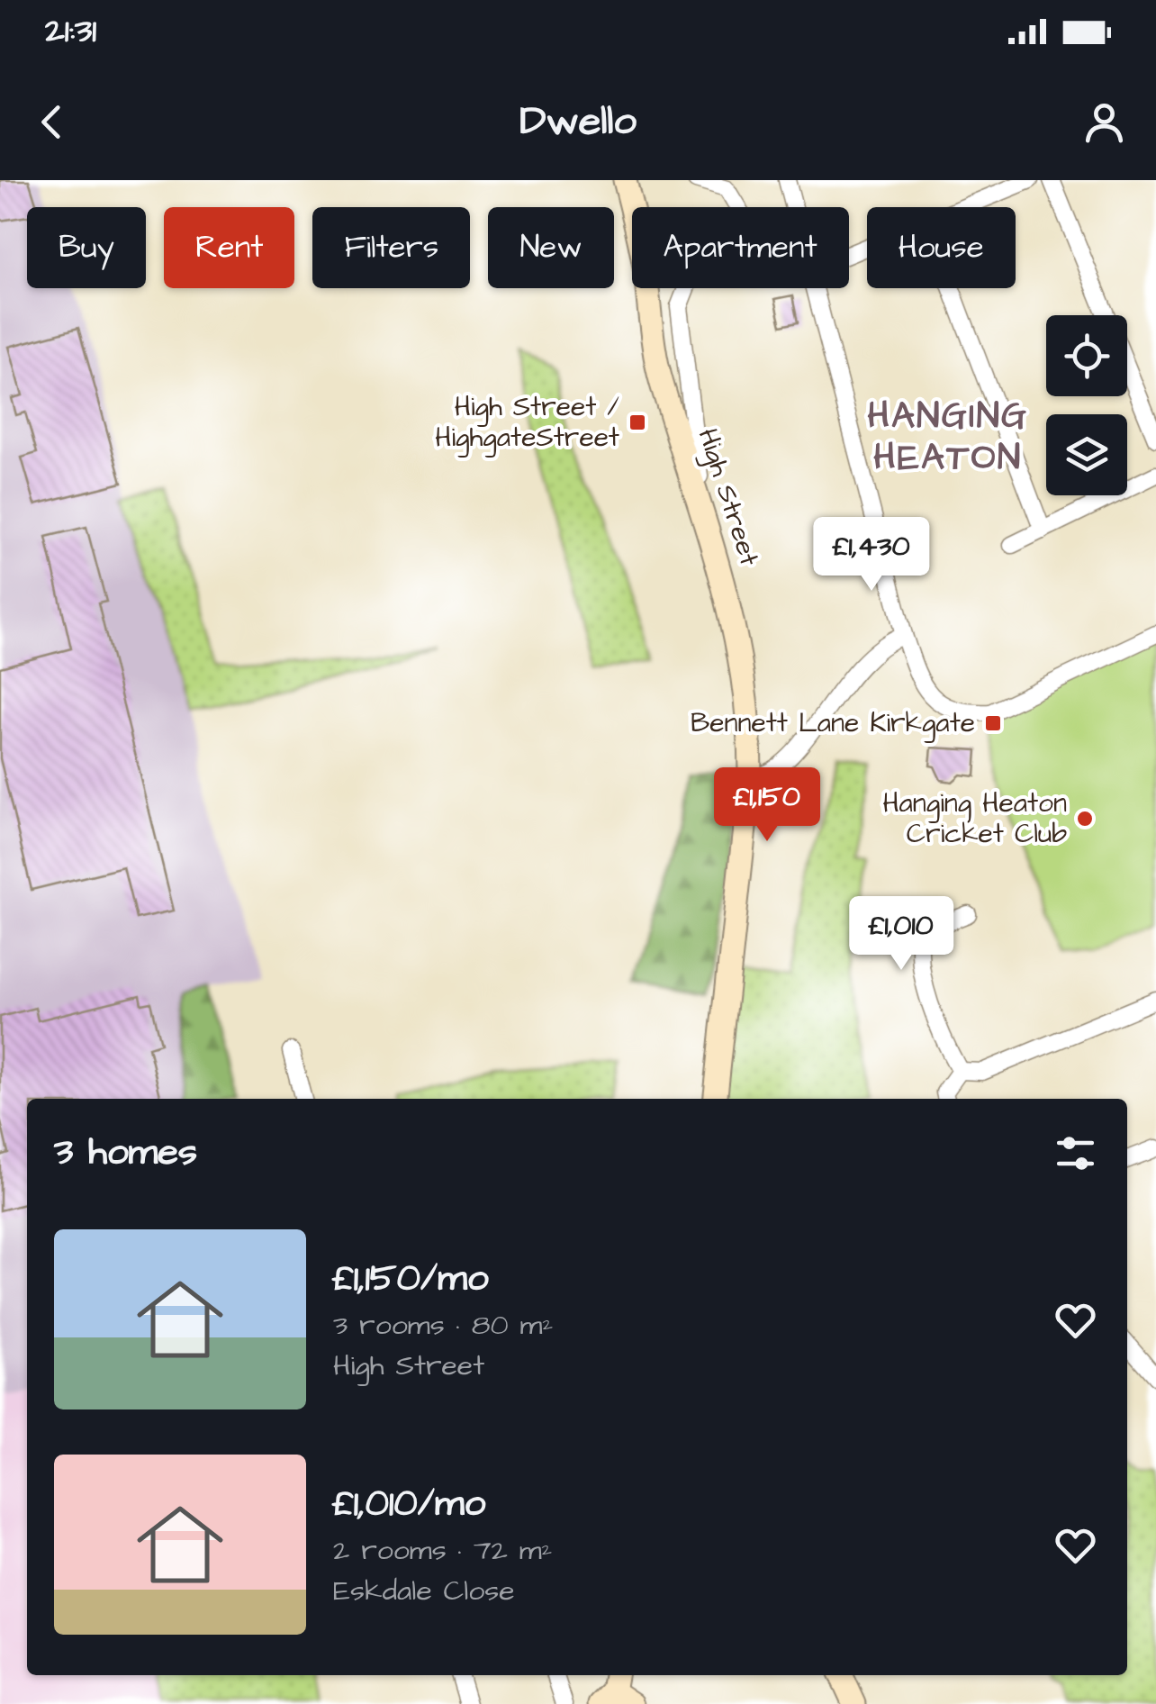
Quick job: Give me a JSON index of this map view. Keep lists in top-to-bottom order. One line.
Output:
{"streets":{"street":["High Street"]},"districts":["HANGING HEATON"],"places":{"transit":["High Street / HighgateStreet","Bennett Lane Kirkgate"],"other":["Hanging Heaton Cricket Club"]},"page":{"status":"21:31","header":"Dwello","chip":["Buy","Rent","Filters","New","Apartment","House"],"price":["£1,430","£1,150","£1,010"],"heading":"3 homes","list":[{"name":"£1,150/mo","note":"3 rooms · 80 m² · High Street"},{"name":"£1,010/mo","note":"2 rooms · 72 m² · Eskdale Close"}]}}
